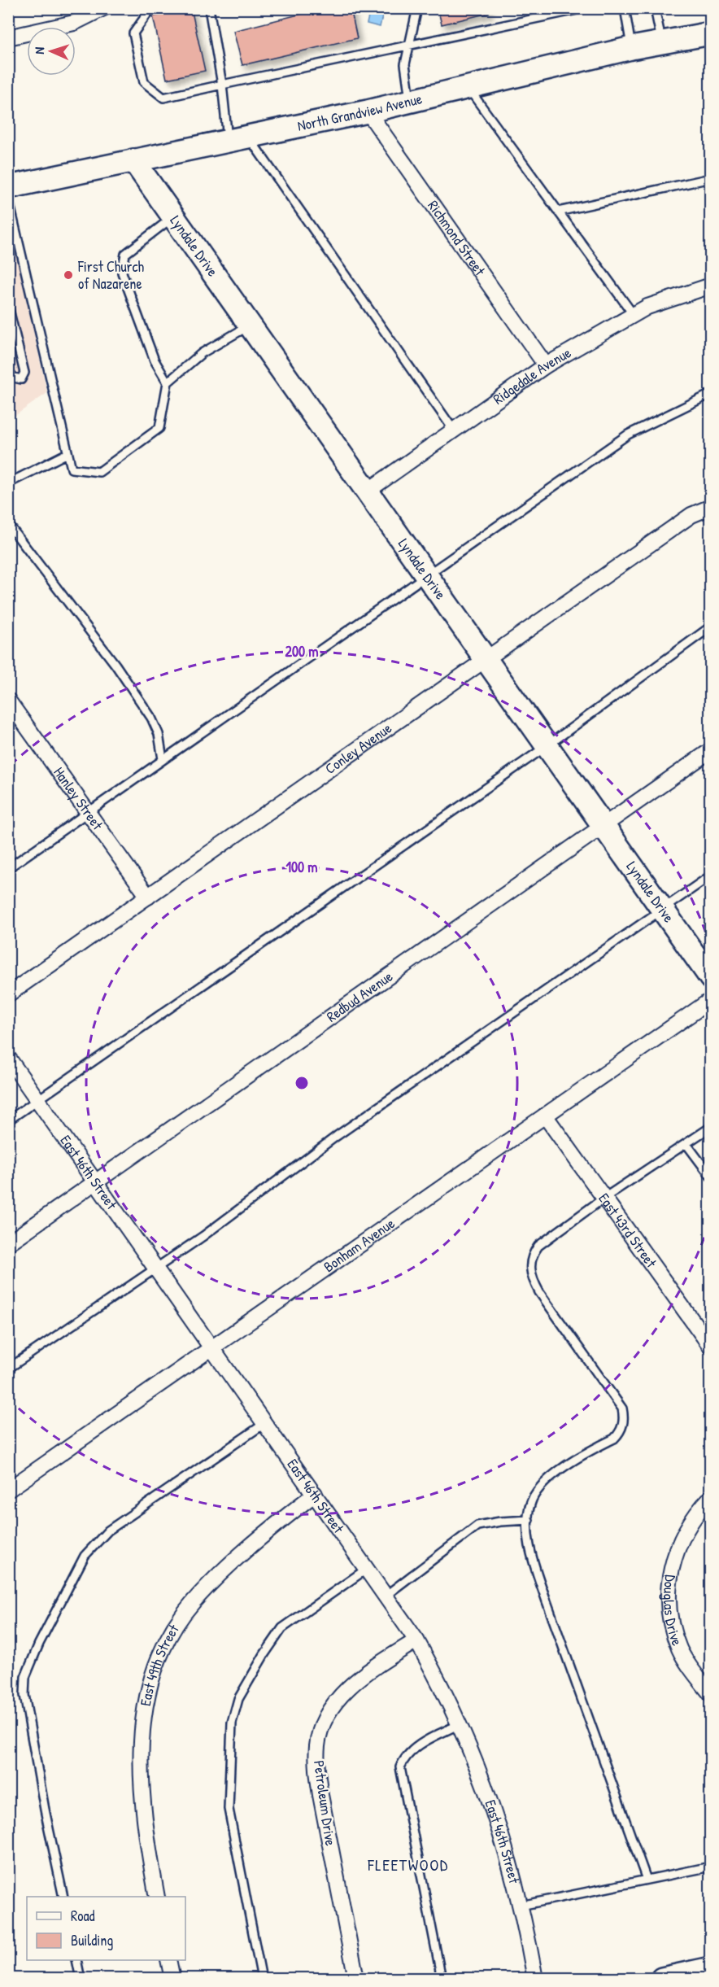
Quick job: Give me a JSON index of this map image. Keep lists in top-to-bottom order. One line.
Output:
{"streets":{"street":["North Grandview Avenue","Richmond Street","Lyndale Drive","Ridgedale Avenue","Conley Avenue","Hanley Street","Redbud Avenue","East 46th Street","East 43rd Street","Bonham Avenue","Douglas Drive","East 49th Street","Petroleum Drive"]},"crossings":[["North Grandview Avenue","Richmond Street"],["North Grandview Avenue","Lyndale Drive"],["Richmond Street","Ridgedale Avenue"],["Lyndale Drive","Ridgedale Avenue"],["Lyndale Drive","Conley Avenue"],["Lyndale Drive","Redbud Avenue"],["Conley Avenue","Hanley Street"],["Redbud Avenue","East 46th Street"],["East 46th Street","Bonham Avenue"],["East 46th Street","East 49th Street"],["East 46th Street","Petroleum Drive"],["East 43rd Street","Bonham Avenue"]],"districts":["FLEETWOOD"],"places":["First Church of Nazarene"],"legend":["Road","Building"],"north":"left","rings":["200 m","100 m"]}
